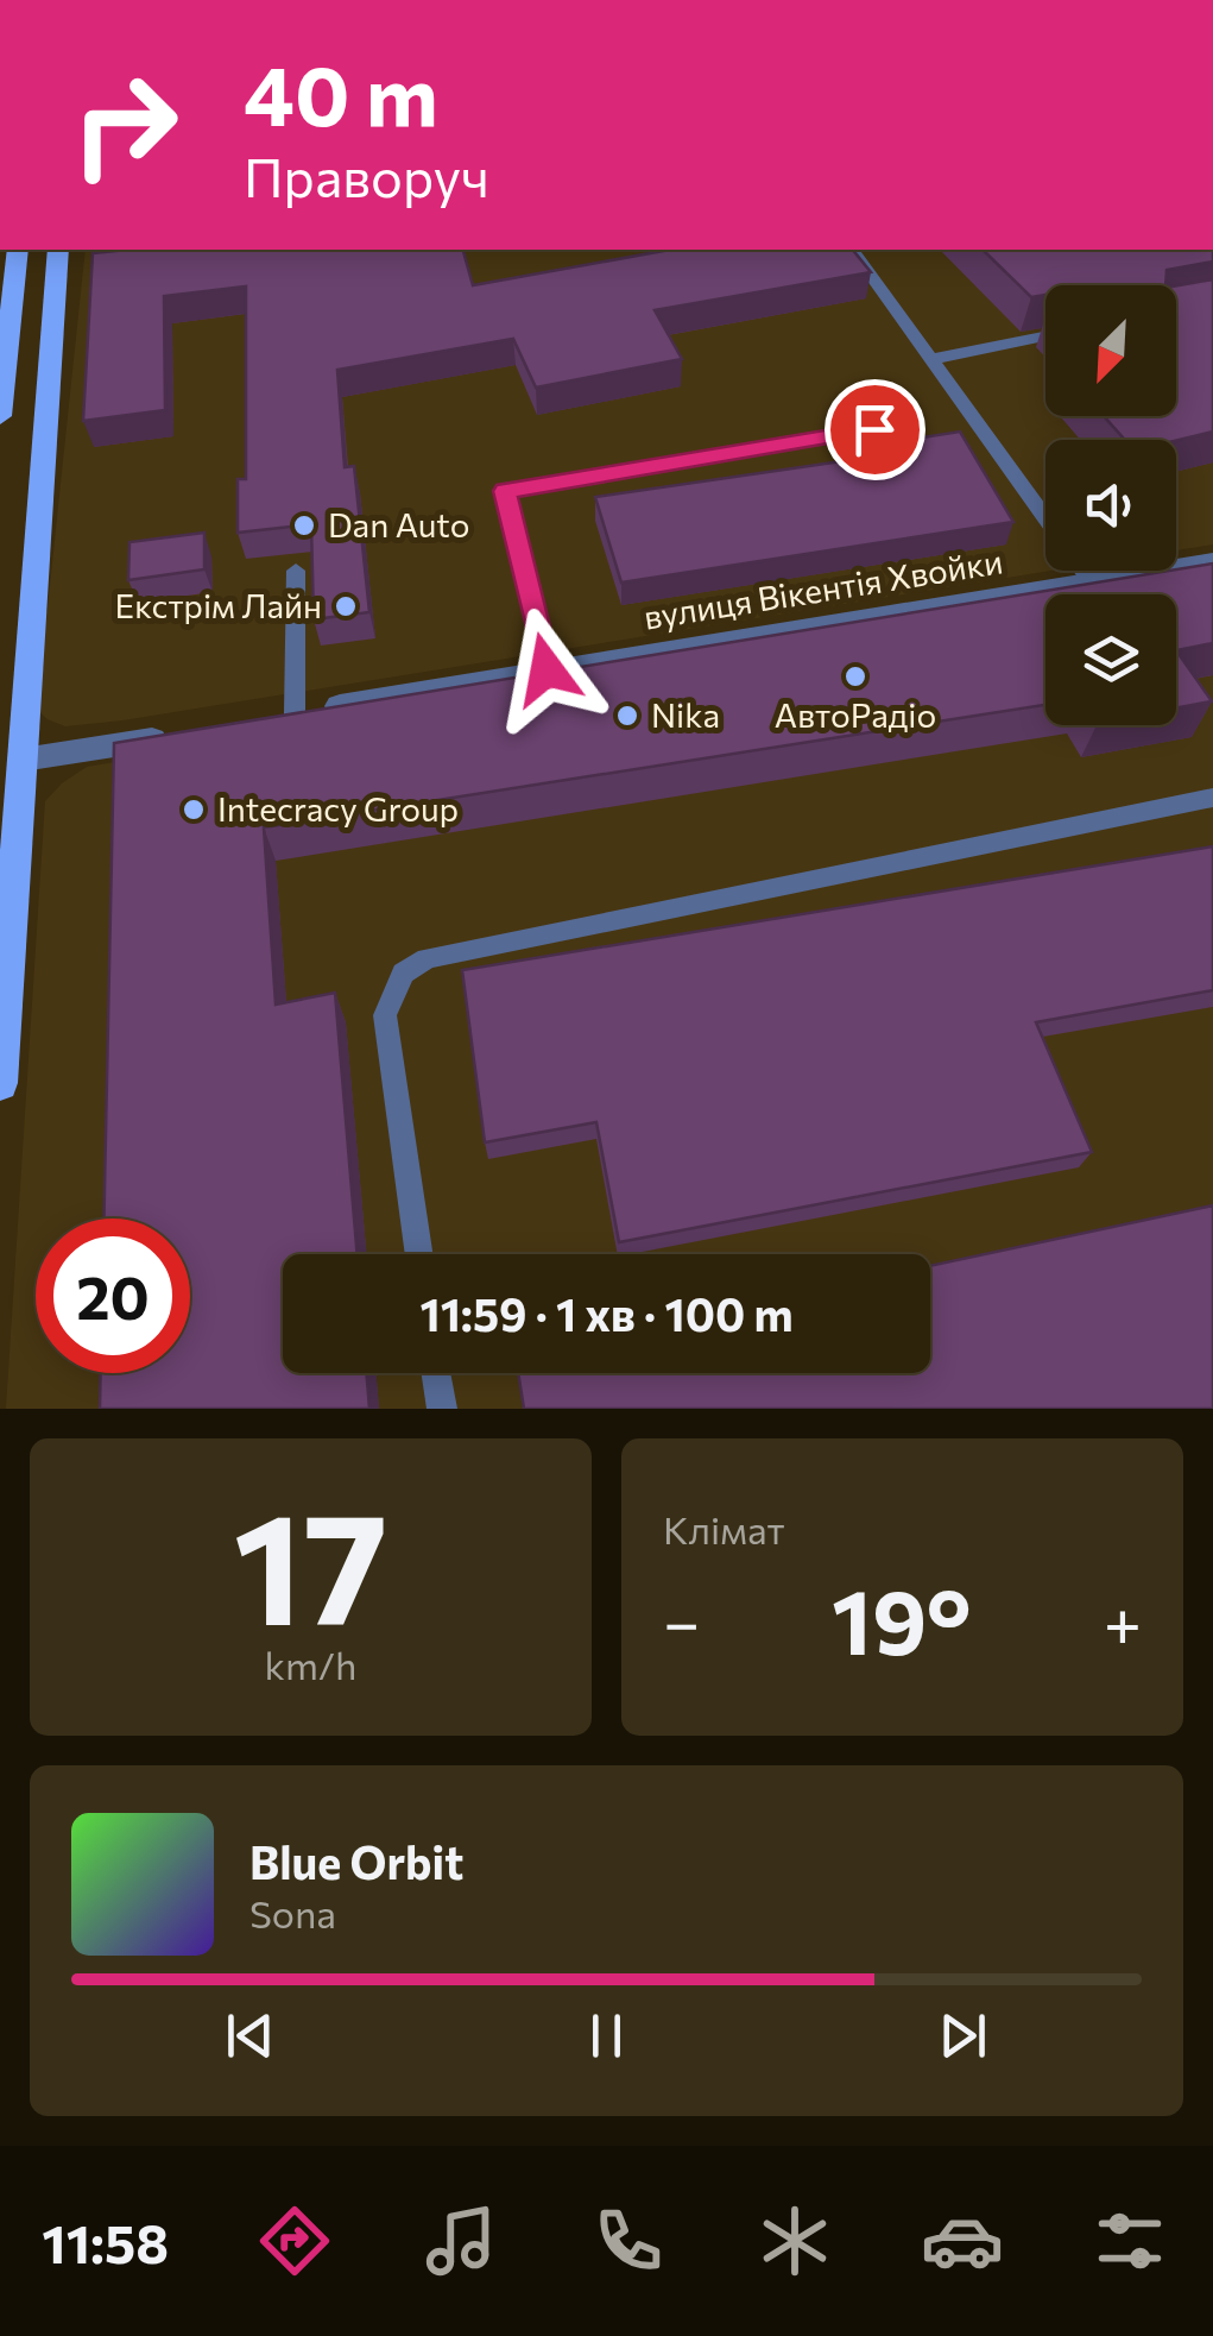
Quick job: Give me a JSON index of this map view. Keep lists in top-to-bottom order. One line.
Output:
{"streets":{"street":["вулиця Вікентія Хвойки"]},"places":["Dan Auto","Екстрім Лайн","АвтоРадіо","Nika","Intecracy Group"],"north":"bottom left","page":{"turn":["40 m","Праворуч"],"limit":"20","trip":"11:59 · 1 хв · 100 m","tile":[["17","km/h"],"Клімат"],"heat":["−","19°","+"],"song":["Blue Orbit","Sona"],"tabs":"11:58"}}
